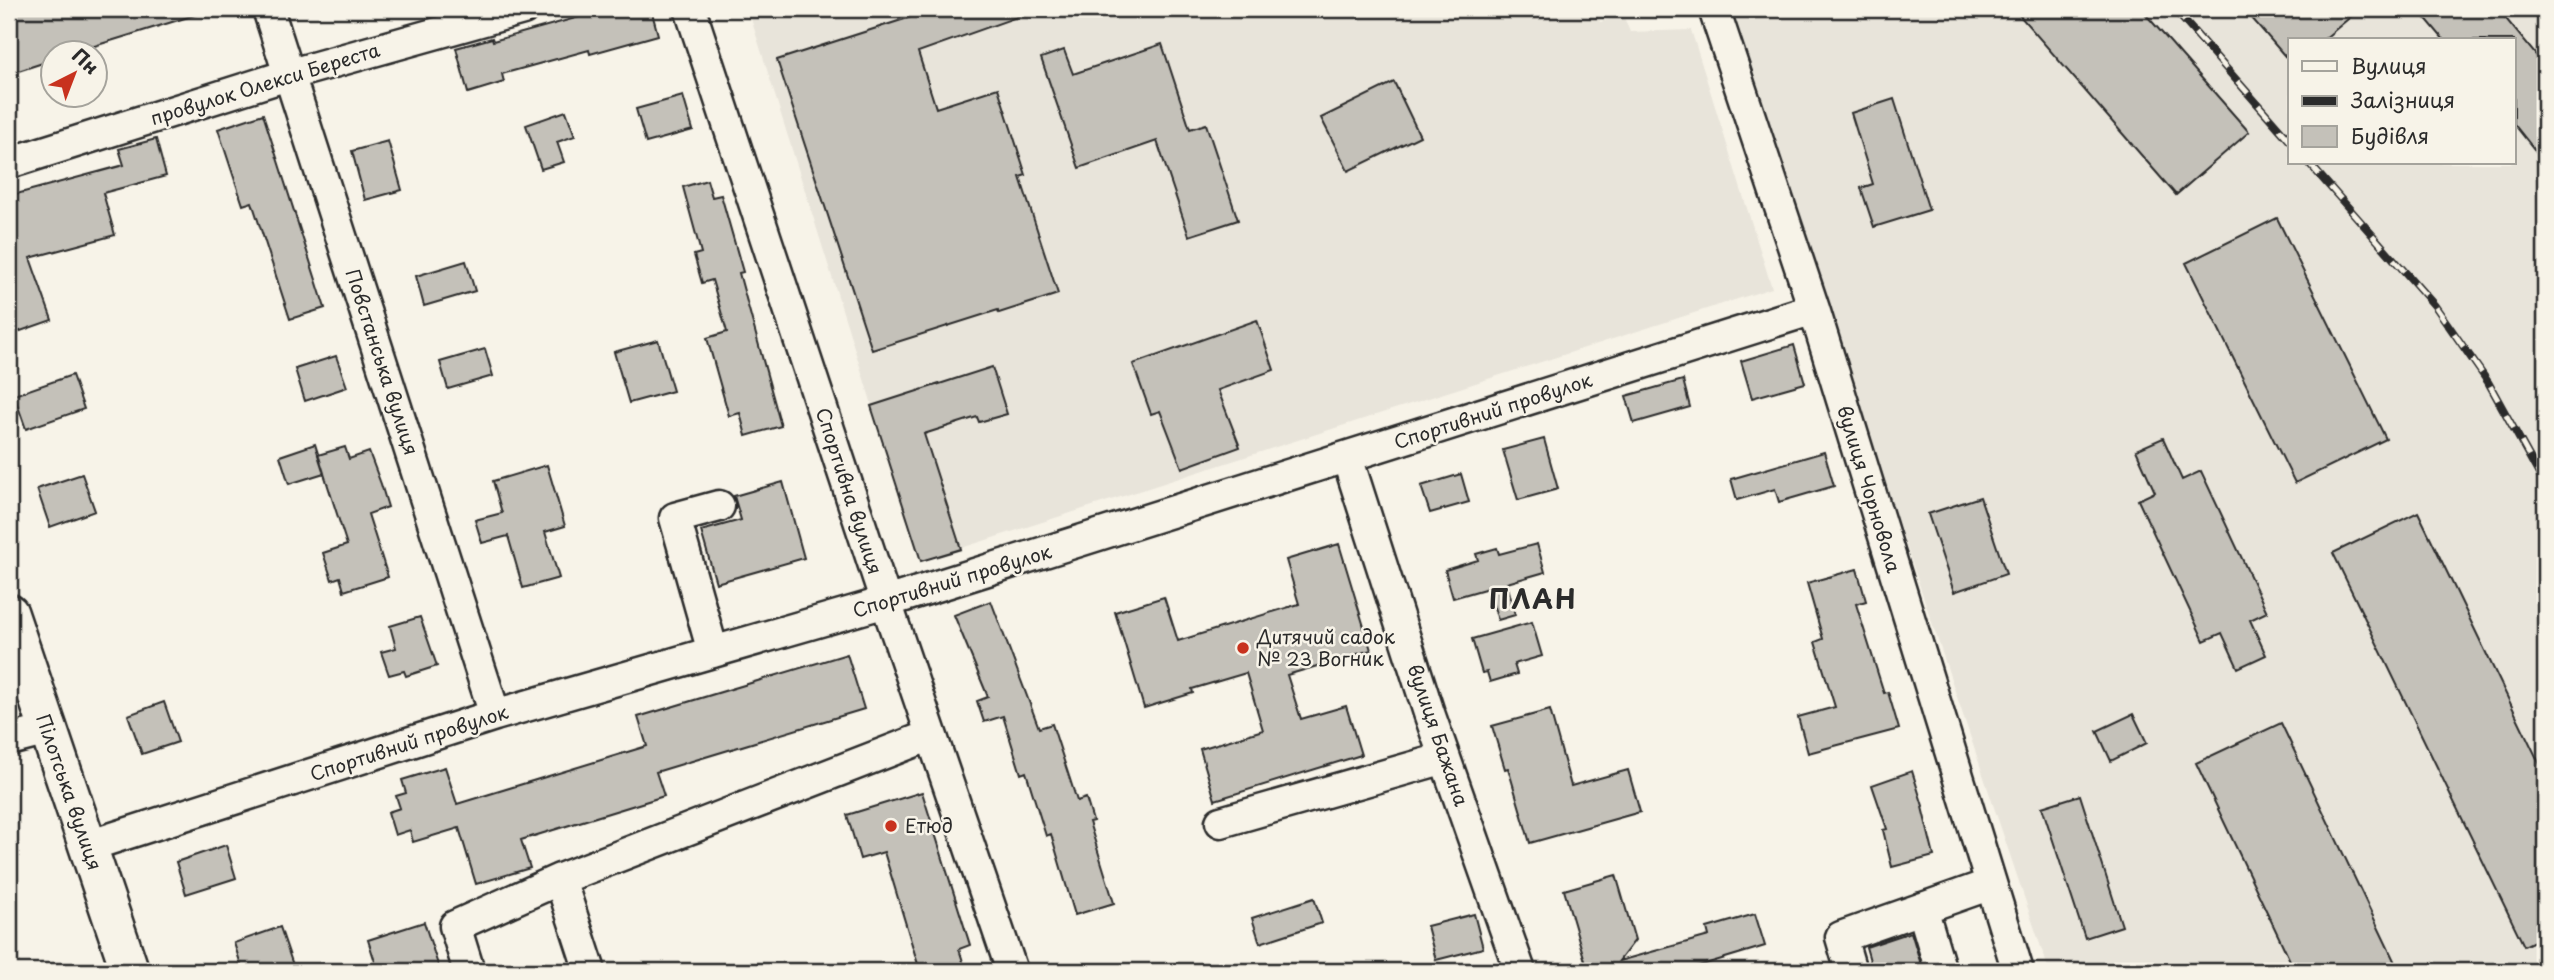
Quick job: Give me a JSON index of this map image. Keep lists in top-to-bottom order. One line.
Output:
{"streets":{"main road":["Пілотська вулиця"],"street":["провулок Олекси Береста","Повстанська вулиця","Спортивний провулок","вулиця Чорновола","Спортивна вулиця","вулиця Бажана"]},"crossings":[["провулок Олекси Береста","Повстанська вулиця"],["Повстанська вулиця","Спортивний провулок"],["Спортивний провулок","вулиця Чорновола"],["Спортивний провулок","Спортивна вулиця"],["Спортивний провулок","вулиця Бажана"],["Спортивний провулок","Пілотська вулиця"]],"districts":["ПЛАН"],"places":["Дитячий садок № 23 Вогник","Етюд"],"legend":["Вулиця","Залізниця","Будівля"],"north":"top right"}
